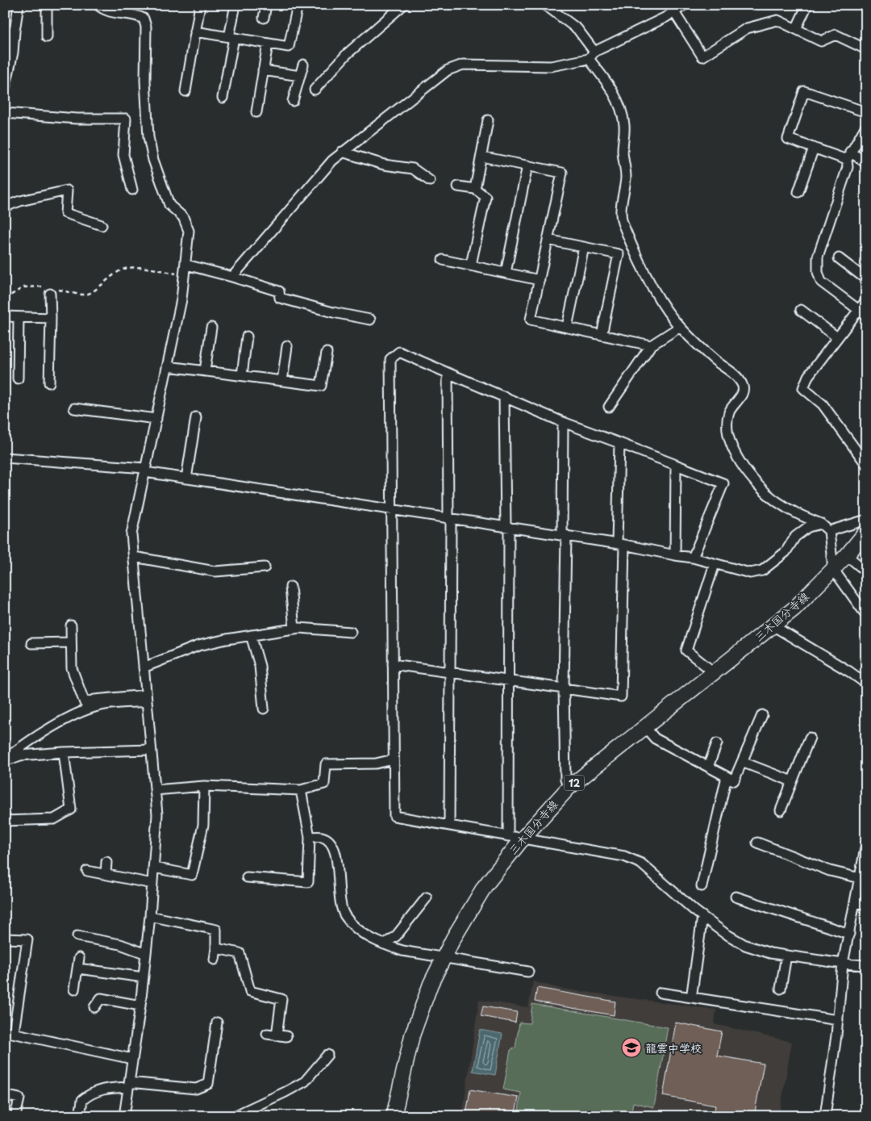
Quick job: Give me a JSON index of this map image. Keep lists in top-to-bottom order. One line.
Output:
{"streets":{"main road":["三木国分寺線","12"]},"places":{"school or university":["龍雲中学校"]}}
